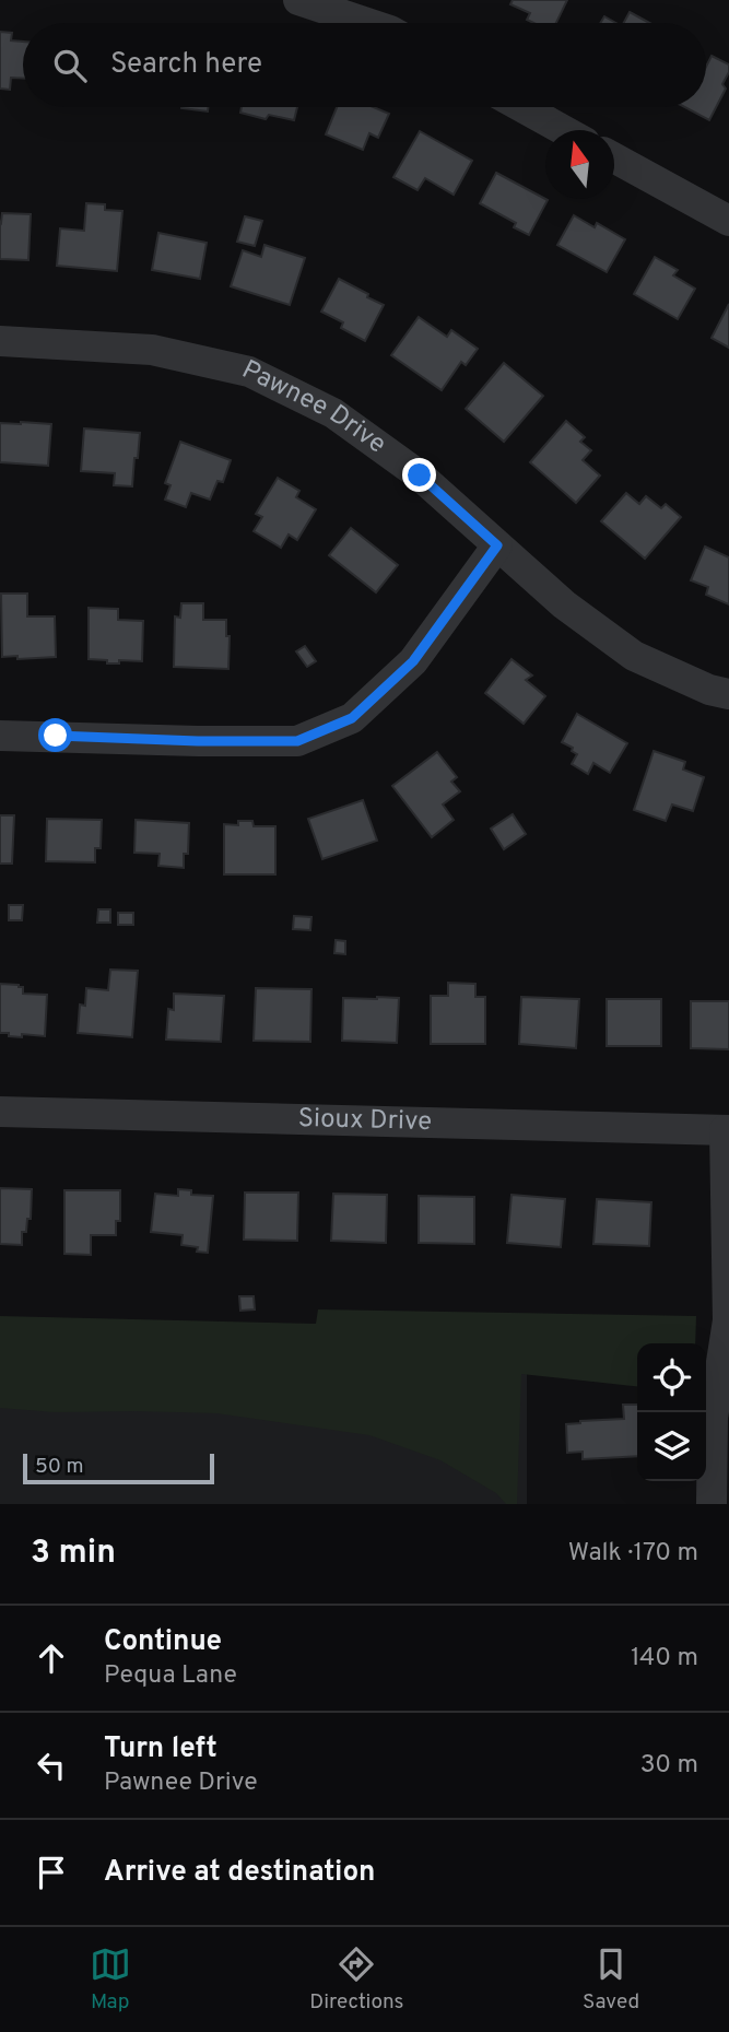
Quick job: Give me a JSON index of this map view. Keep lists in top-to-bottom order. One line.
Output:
{"streets":{"street":["Pawnee Drive","Sioux Drive"]},"scale_bar":"50 m","north":"top","page":{"search":"Search here","scale":"50 m","heading":["3 min","Walk · 170 m"],"list":[["Continue","Pequa Lane","140 m"],["Turn left","Pawnee Drive","30 m"],"Arrive at destination"],"nav":["Map","Directions","Saved"]}}
